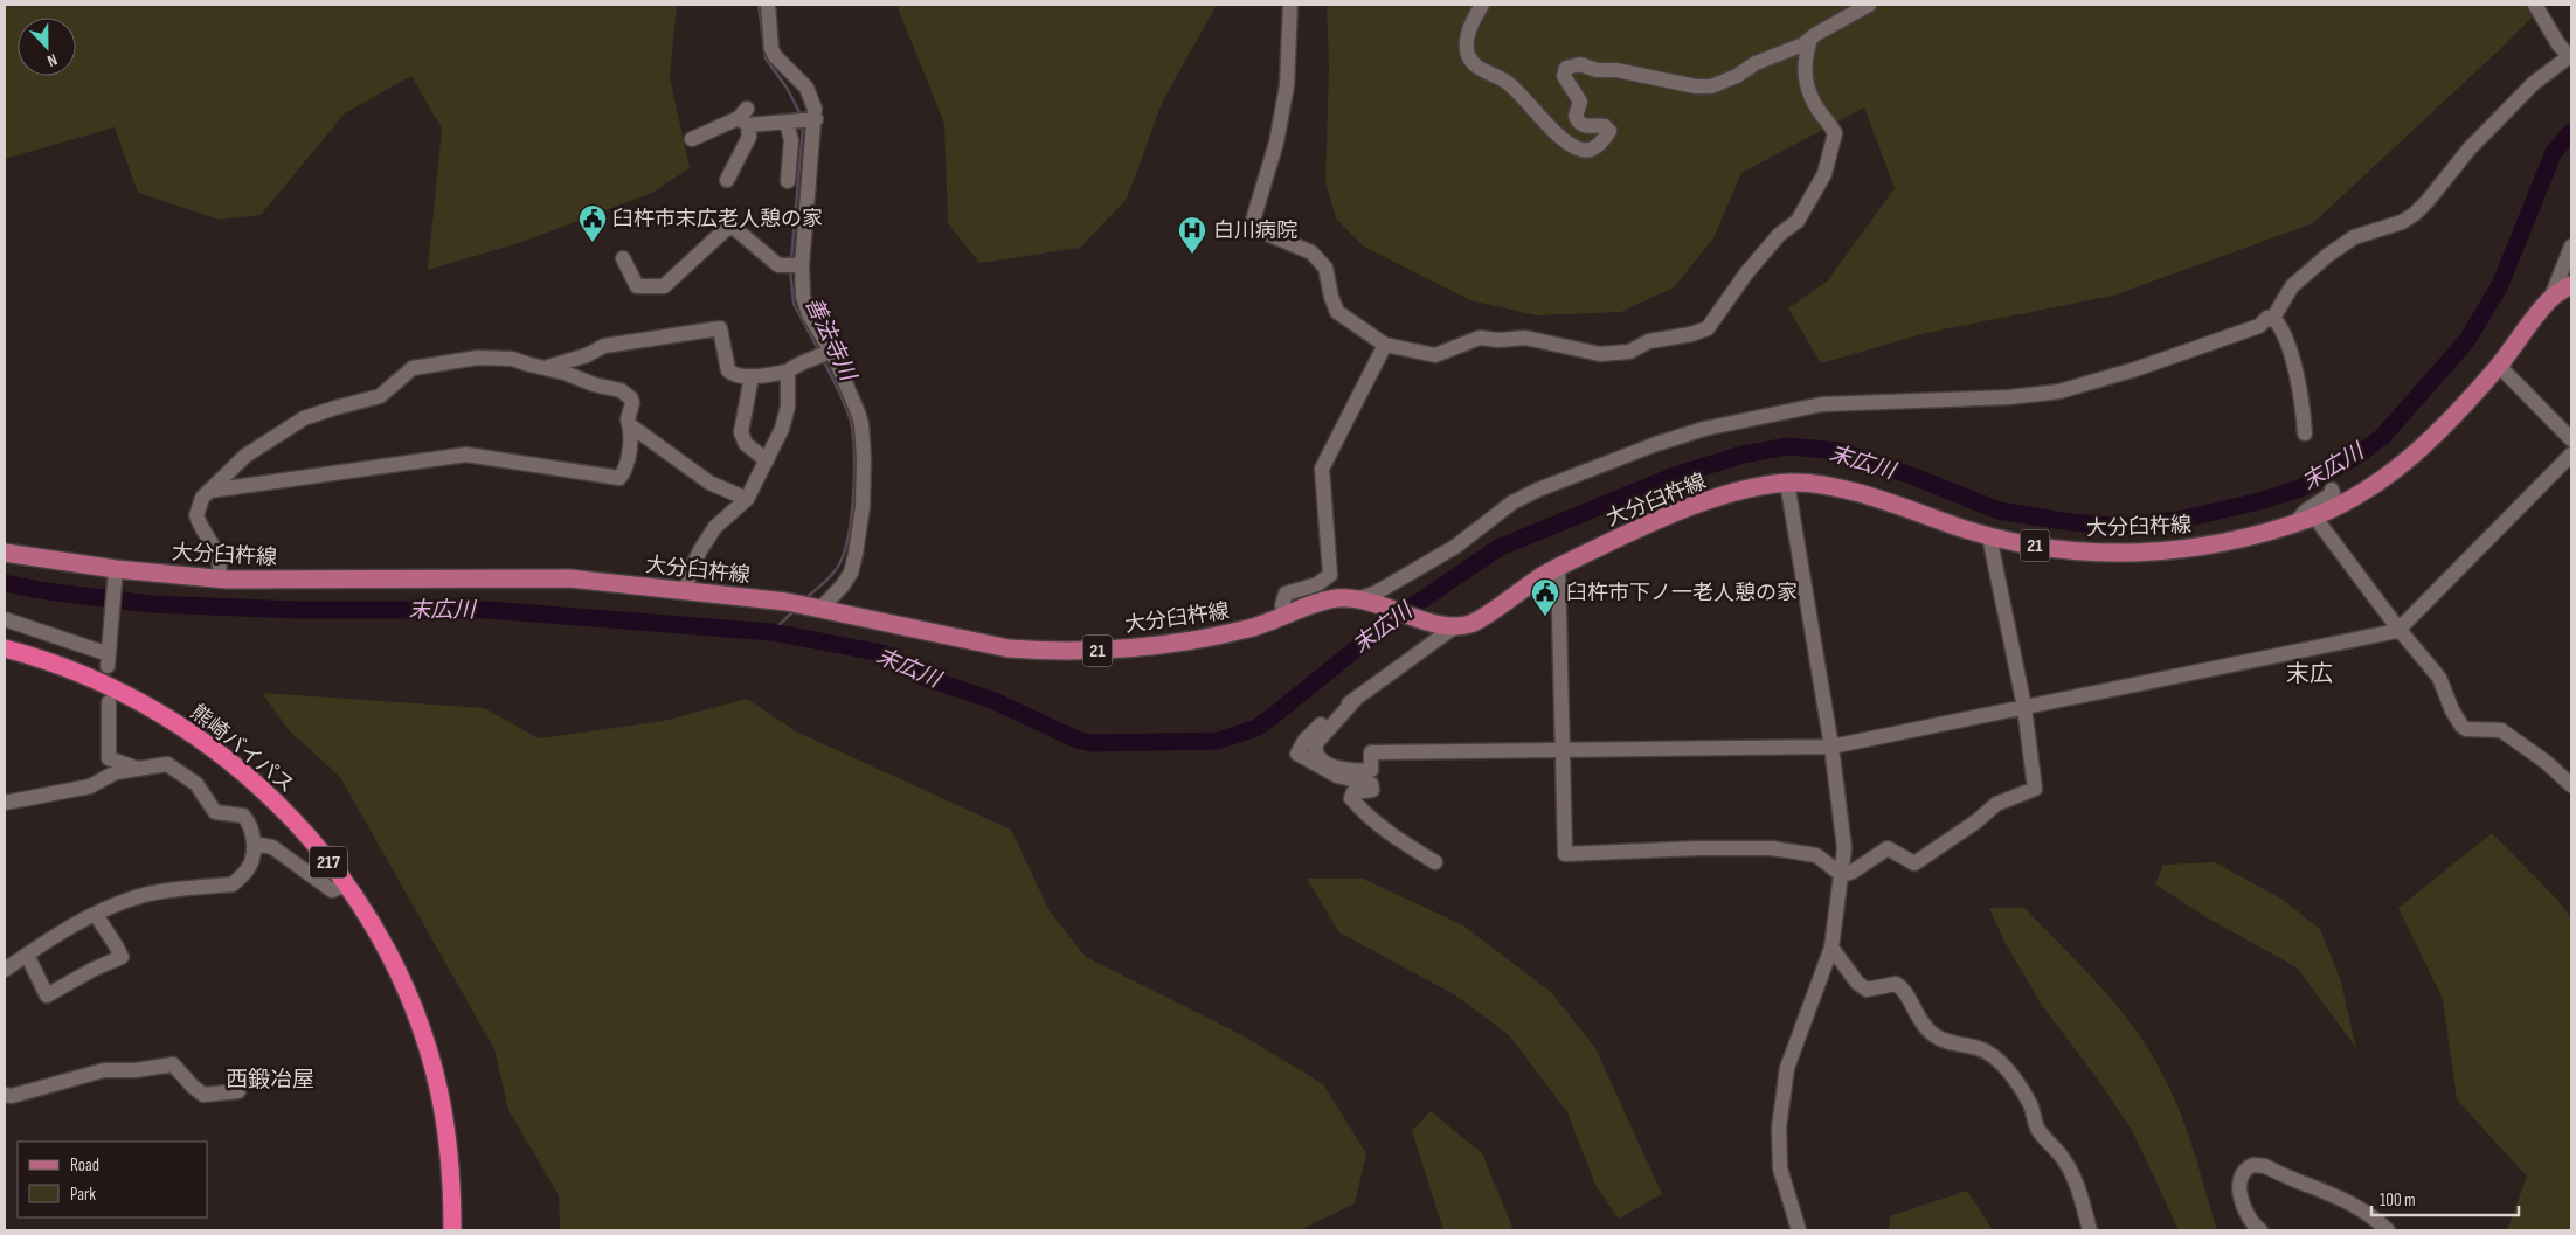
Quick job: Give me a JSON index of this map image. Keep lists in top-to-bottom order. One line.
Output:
{"streets":{"highway":["熊崎バイパス","217"],"main road":["大分臼杵線","21"]},"crossings":[["大分臼杵線","21"]],"districts":["末広","西鍛冶屋"],"water":["善法寺川","末広川"],"places":{"public building":["臼杵市末広老人憩の家","臼杵市下ノ一老人憩の家"],"hospital":["白川病院"]},"legend":["Road","Park"],"scale_bar":"100 m","north":"bottom"}
